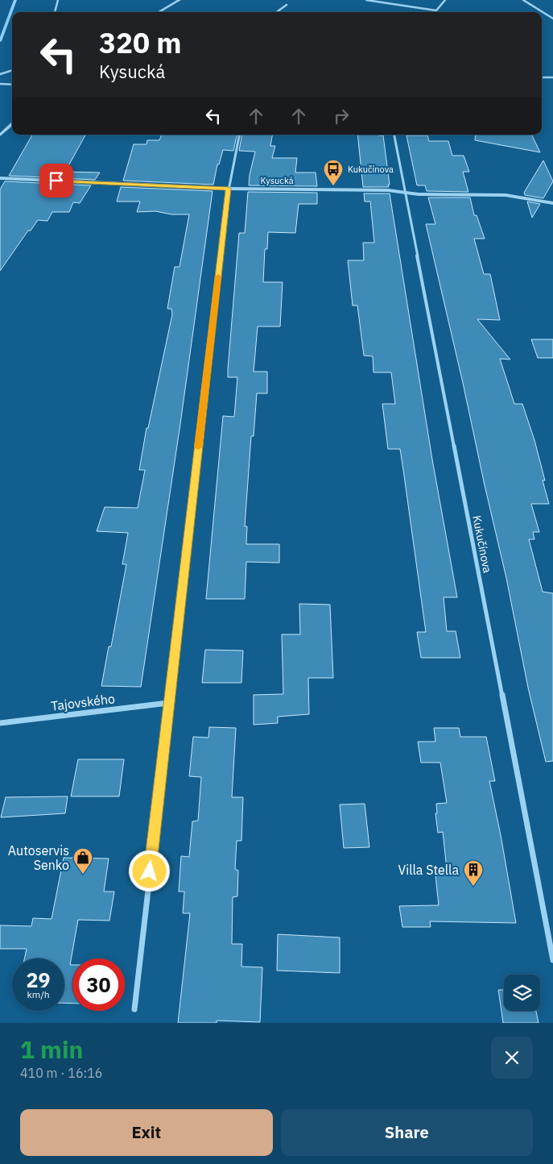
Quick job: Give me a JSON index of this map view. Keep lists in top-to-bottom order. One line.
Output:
{"streets":{"street":["Kysucká","Kukučínova","Tajovského"]},"crossings":[["Kysucká","Kukučínova"]],"places":{"bus stop":["Kukučínova"],"shop":["Autoservis Senko"],"building":["Villa Stella"]},"page":{"turn":["320 m","Kysucká"],"speed":"29 km/h","limit":"30","heading":["1 min","410 m · 16:16"],"buttons":["Exit","Share"]}}
